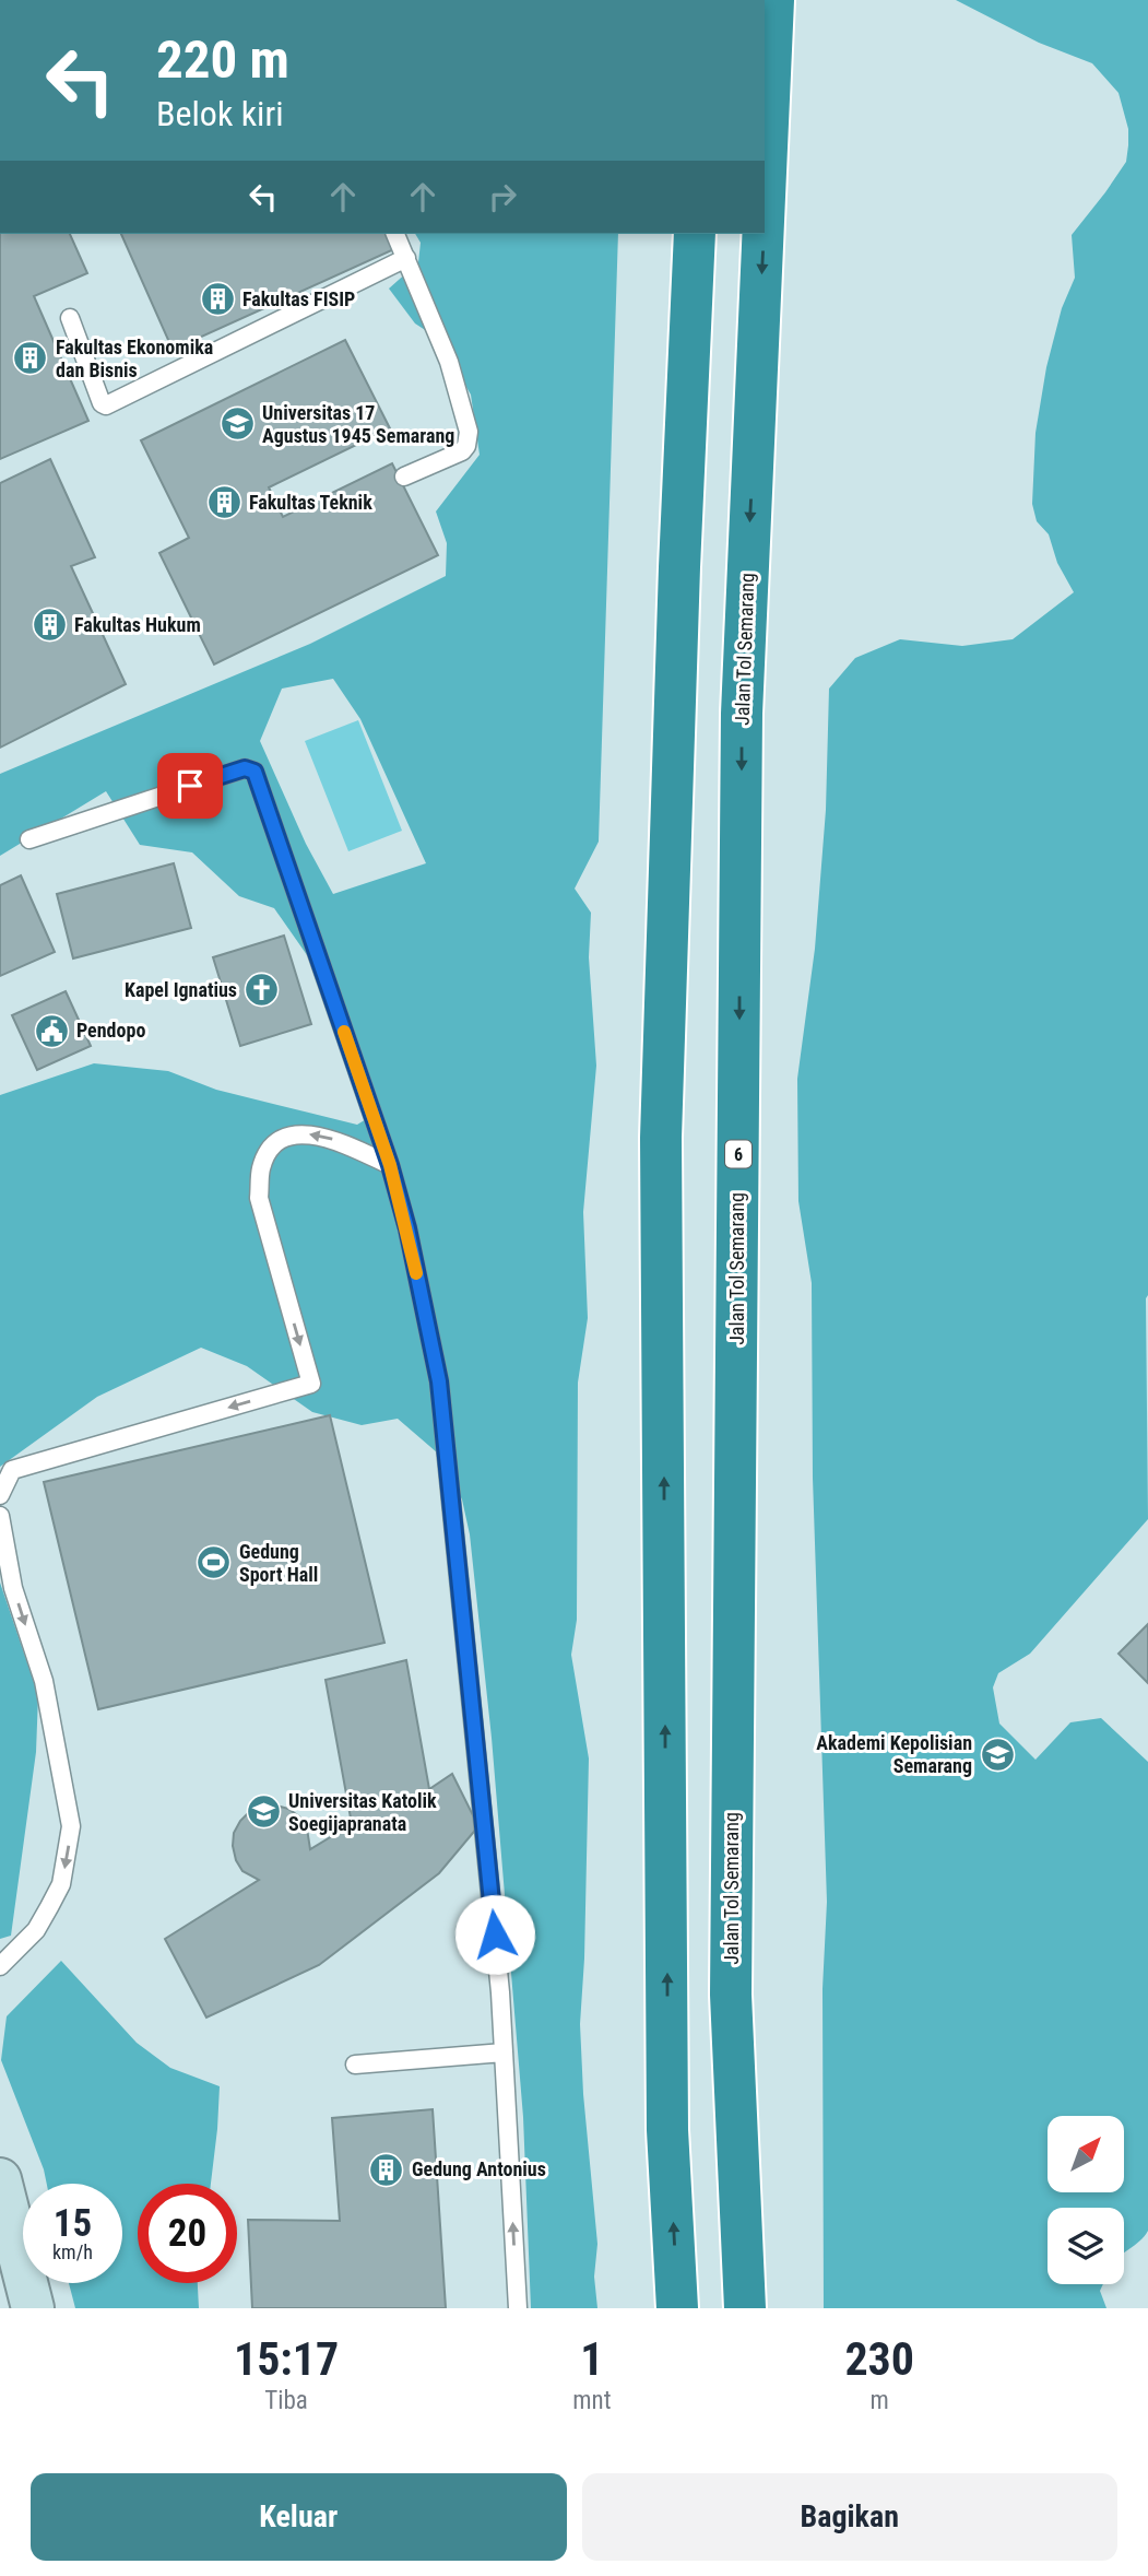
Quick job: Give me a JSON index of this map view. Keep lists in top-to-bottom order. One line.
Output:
{"streets":{"highway":["Jalan Tol Semarang","6"]},"places":{"building":["Fakultas FISIP","Fakultas Ekonomika dan Bisnis","Fakultas Teknik","Fakultas Hukum","Gedung Antonius"],"school or university":["Universitas 17 Agustus 1945 Semarang","Akademi Kepolisian Semarang","Universitas Katolik Soegijapranata"],"church":["Kapel Ignatius"],"public building":["Pendopo"],"sports":["Gedung Sport Hall"]},"north":"top right","page":{"turn":["220 m","Belok kiri"],"speed":"15 km/h","limit":"20","eta":["15:17","Tiba","1","mnt","230","m"],"buttons":["Keluar","Bagikan"]}}
